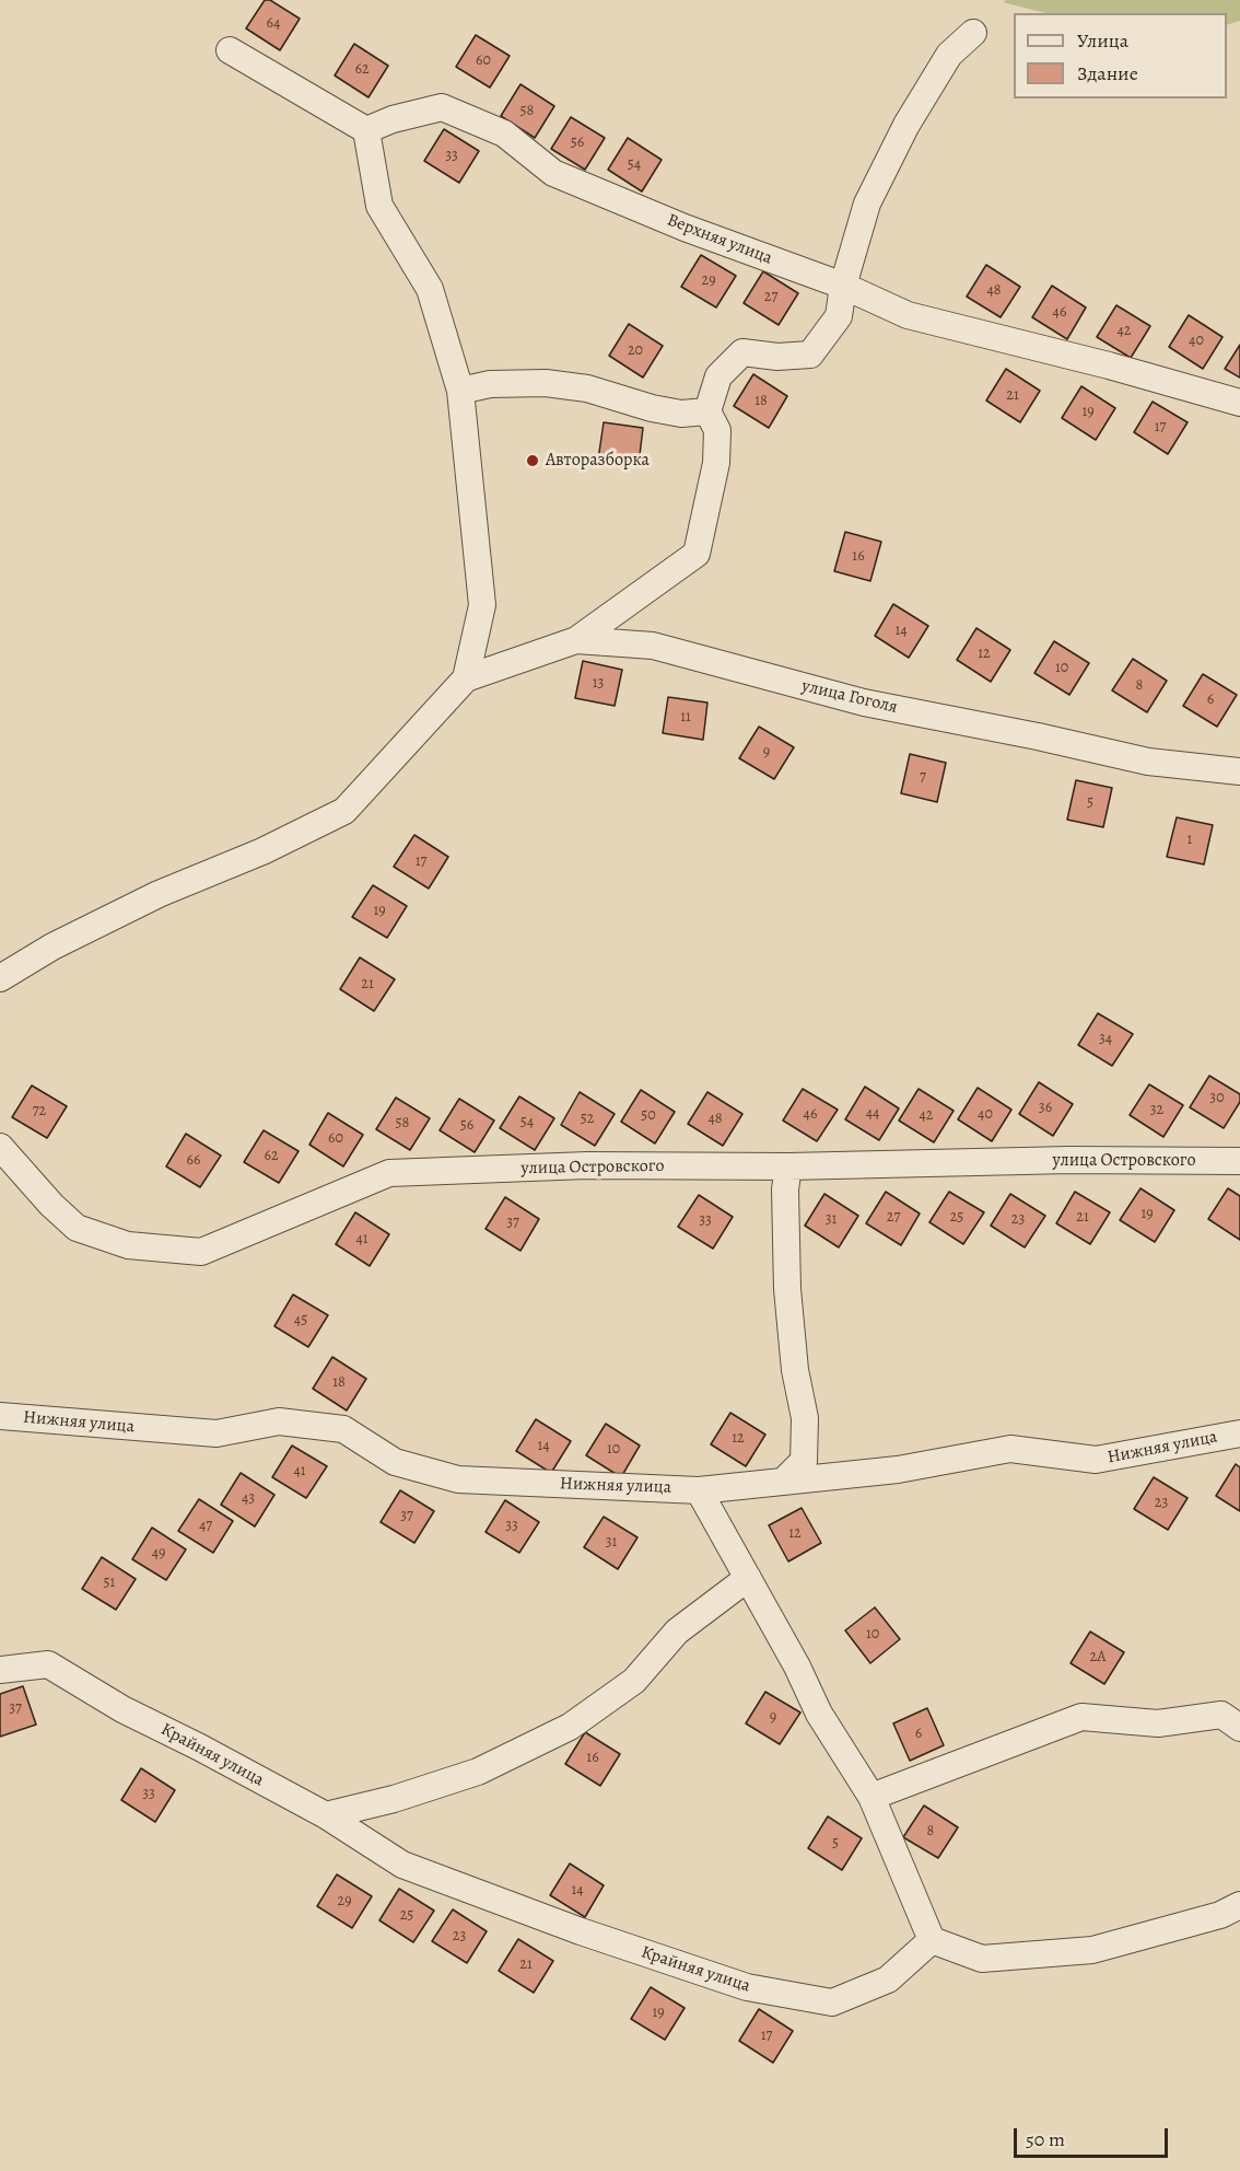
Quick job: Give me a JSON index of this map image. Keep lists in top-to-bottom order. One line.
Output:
{"streets":{"street":["Верхняя улица","улица Гоголя","улица Островского","Нижняя улица","Крайняя улица"]},"places":["Авторазборка"],"house_numbers":["64","60","62","58","56","33","54","29","48","27","46","42","40","20","21","18","19","17","16","14","12","10","13","8","6","11","9","7","5","1","17","19","21","34","30","36","32","72","44","46","40","50","42","52","48","54","58","56","60","62","66","19","27","25","21","31","23","33","37","41","45","18","12","14","10","41","43","23","37","47","33","12","31","49","51","10","2А","37","9","6","16","33","8","5","14","29","25","23","21","19","17"],"legend":["Улица","Здание"],"scale_bar":"50 m"}
